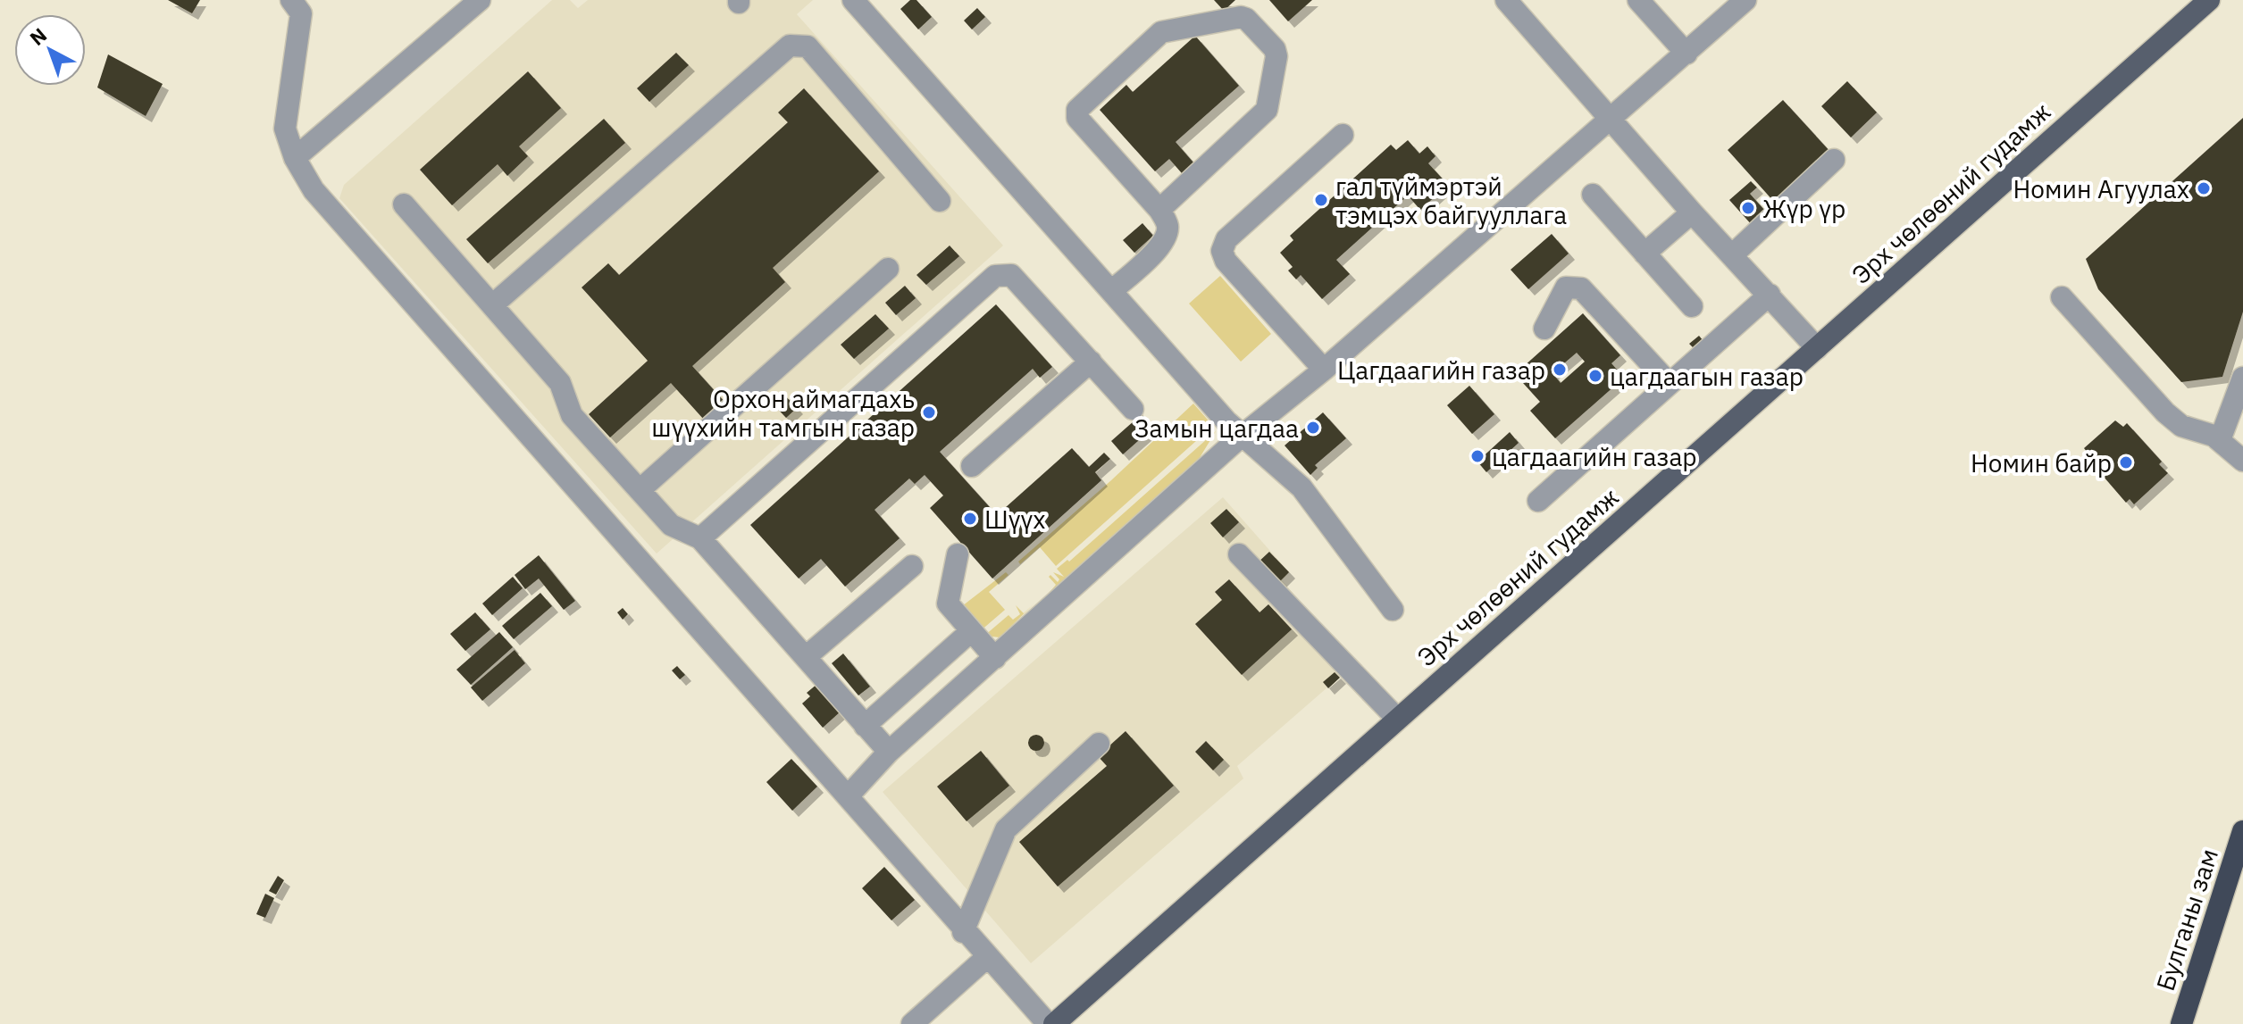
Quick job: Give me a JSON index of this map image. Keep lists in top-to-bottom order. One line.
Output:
{"streets":{"highway":["Булганы зам"],"main road":["Эрх чөлөөний гудамж"]},"places":["Номин Агуулах","гал түймэртэй тэмцэх байгууллага","Жүр үр","Цагдаагийн газар","цагдаагын газар","Орхон аймагдахь шүүхийн тамгын газар","Замын цагдаа","цагдаагийн газар","Номин байр","Шүүх"],"north":"top left"}
